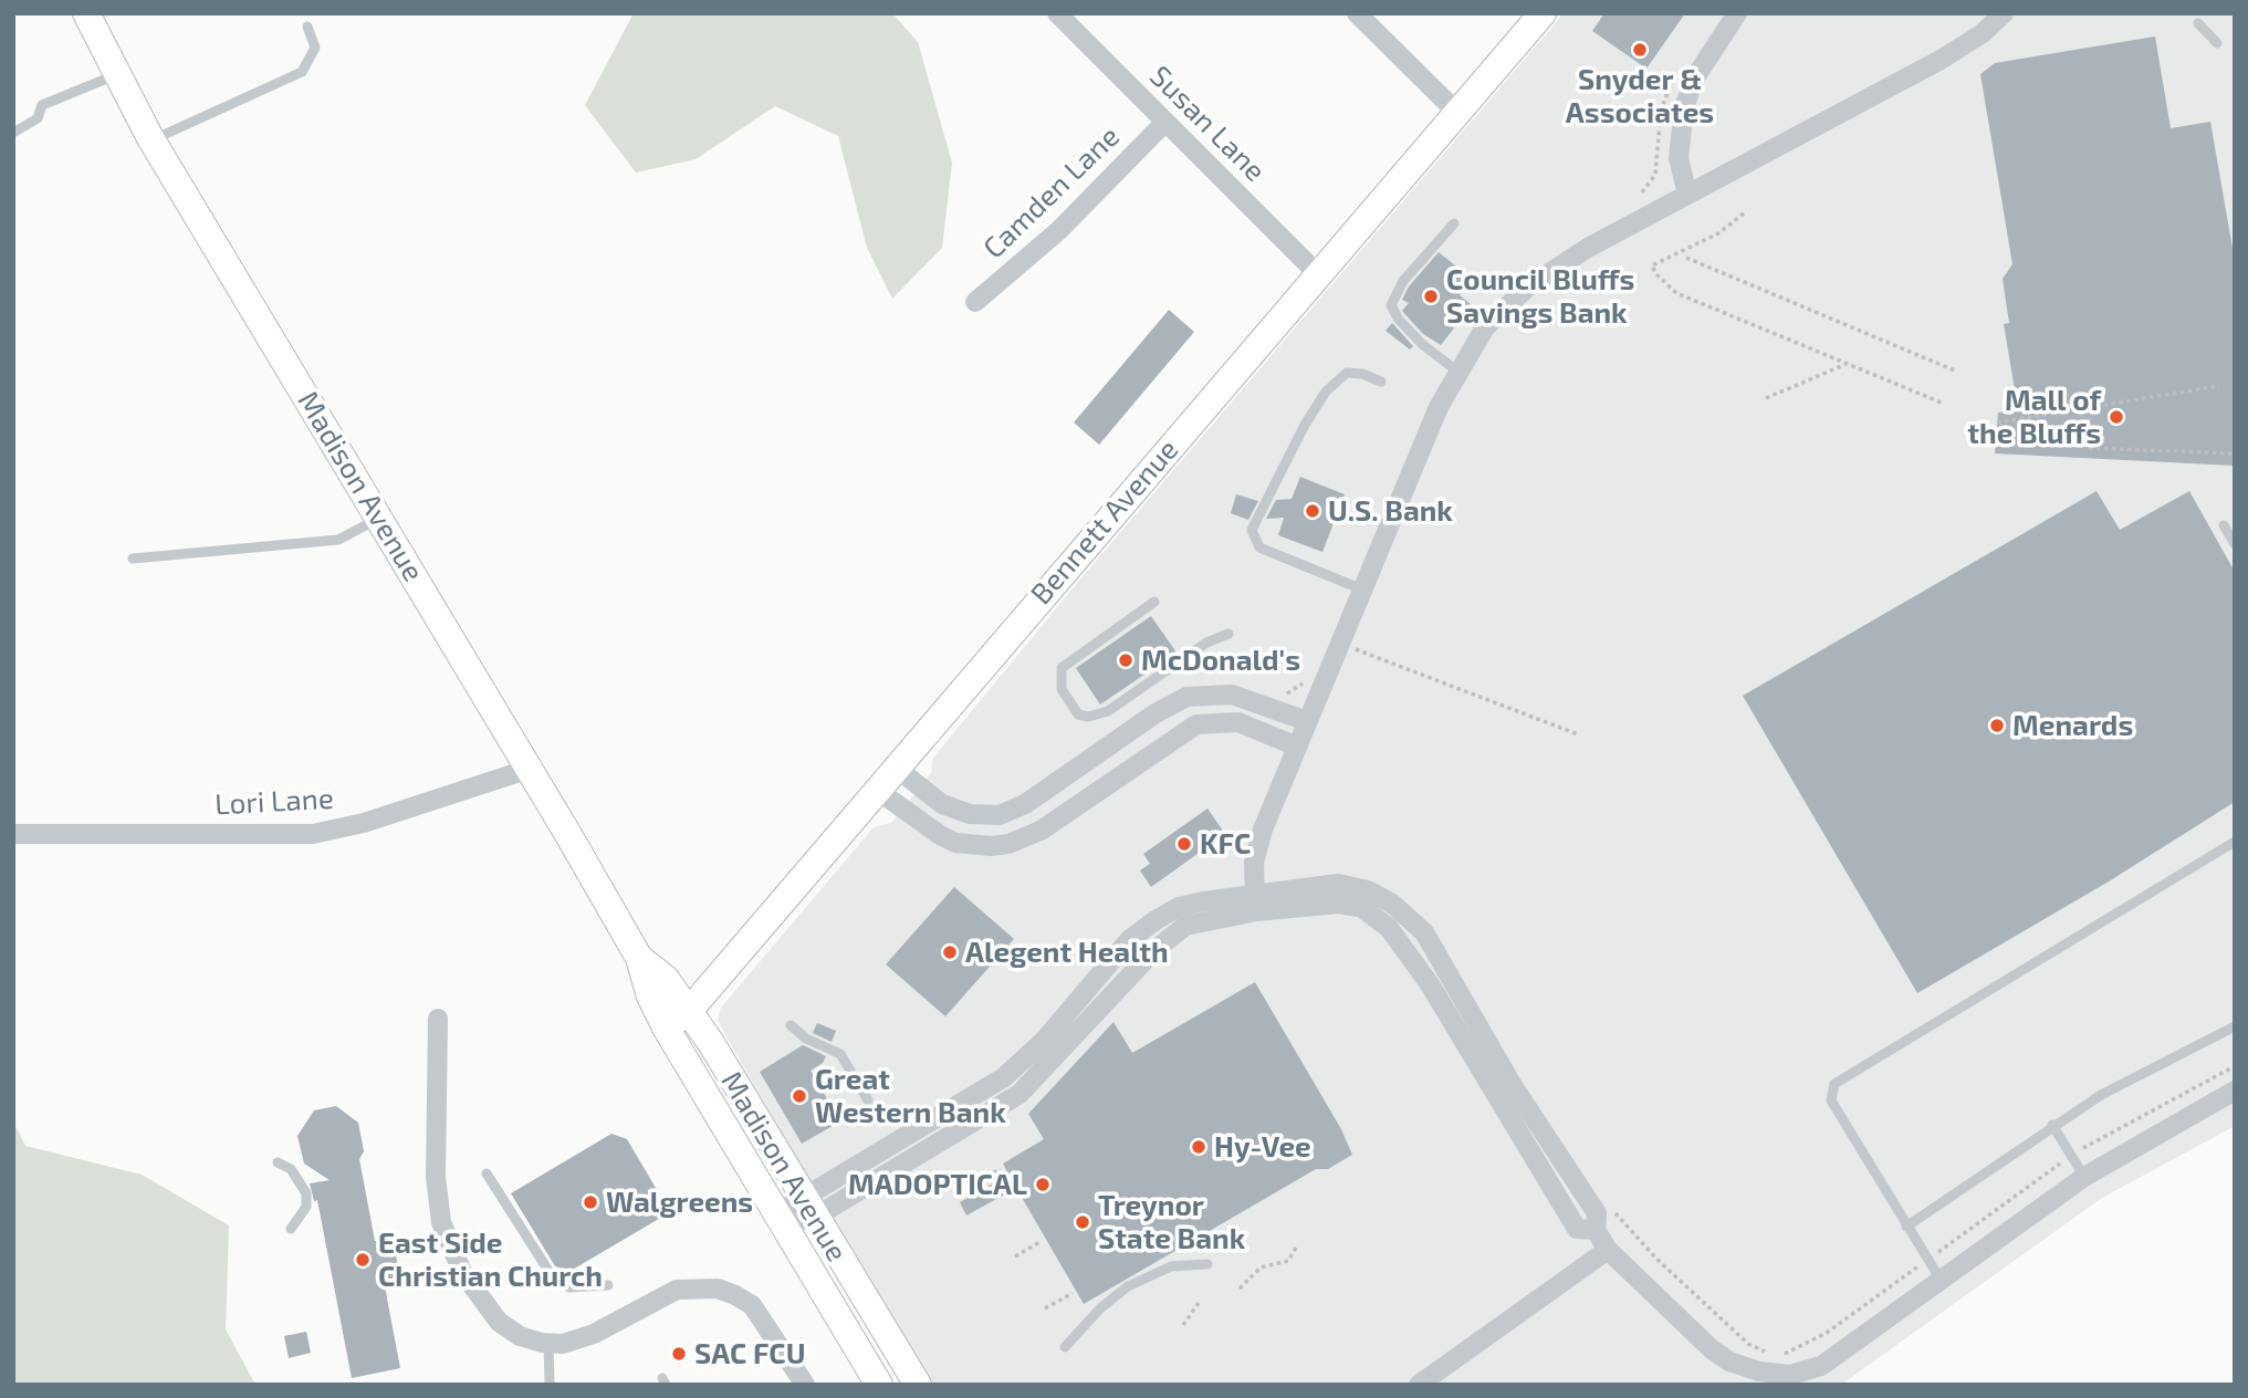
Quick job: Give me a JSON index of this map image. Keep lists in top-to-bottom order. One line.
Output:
{"streets":{"main road":["Madison Avenue","Bennett Avenue"],"street":["Susan Lane","Camden Lane","Lori Lane"]},"crossings":[["Susan Lane","Camden Lane"],["Susan Lane","Bennett Avenue"],["Madison Avenue","Bennett Avenue"],["Madison Avenue","Lori Lane"]],"places":["Snyder & Associates","Council Bluffs Savings Bank","Mall of the Bluffs","U.S. Bank","McDonald's","Menards","KFC","Alegent Health","Great Western Bank","Hy-Vee","MADOPTICAL","Walgreens","Treynor State Bank","East Side Christian Church","SAC FCU"]}
